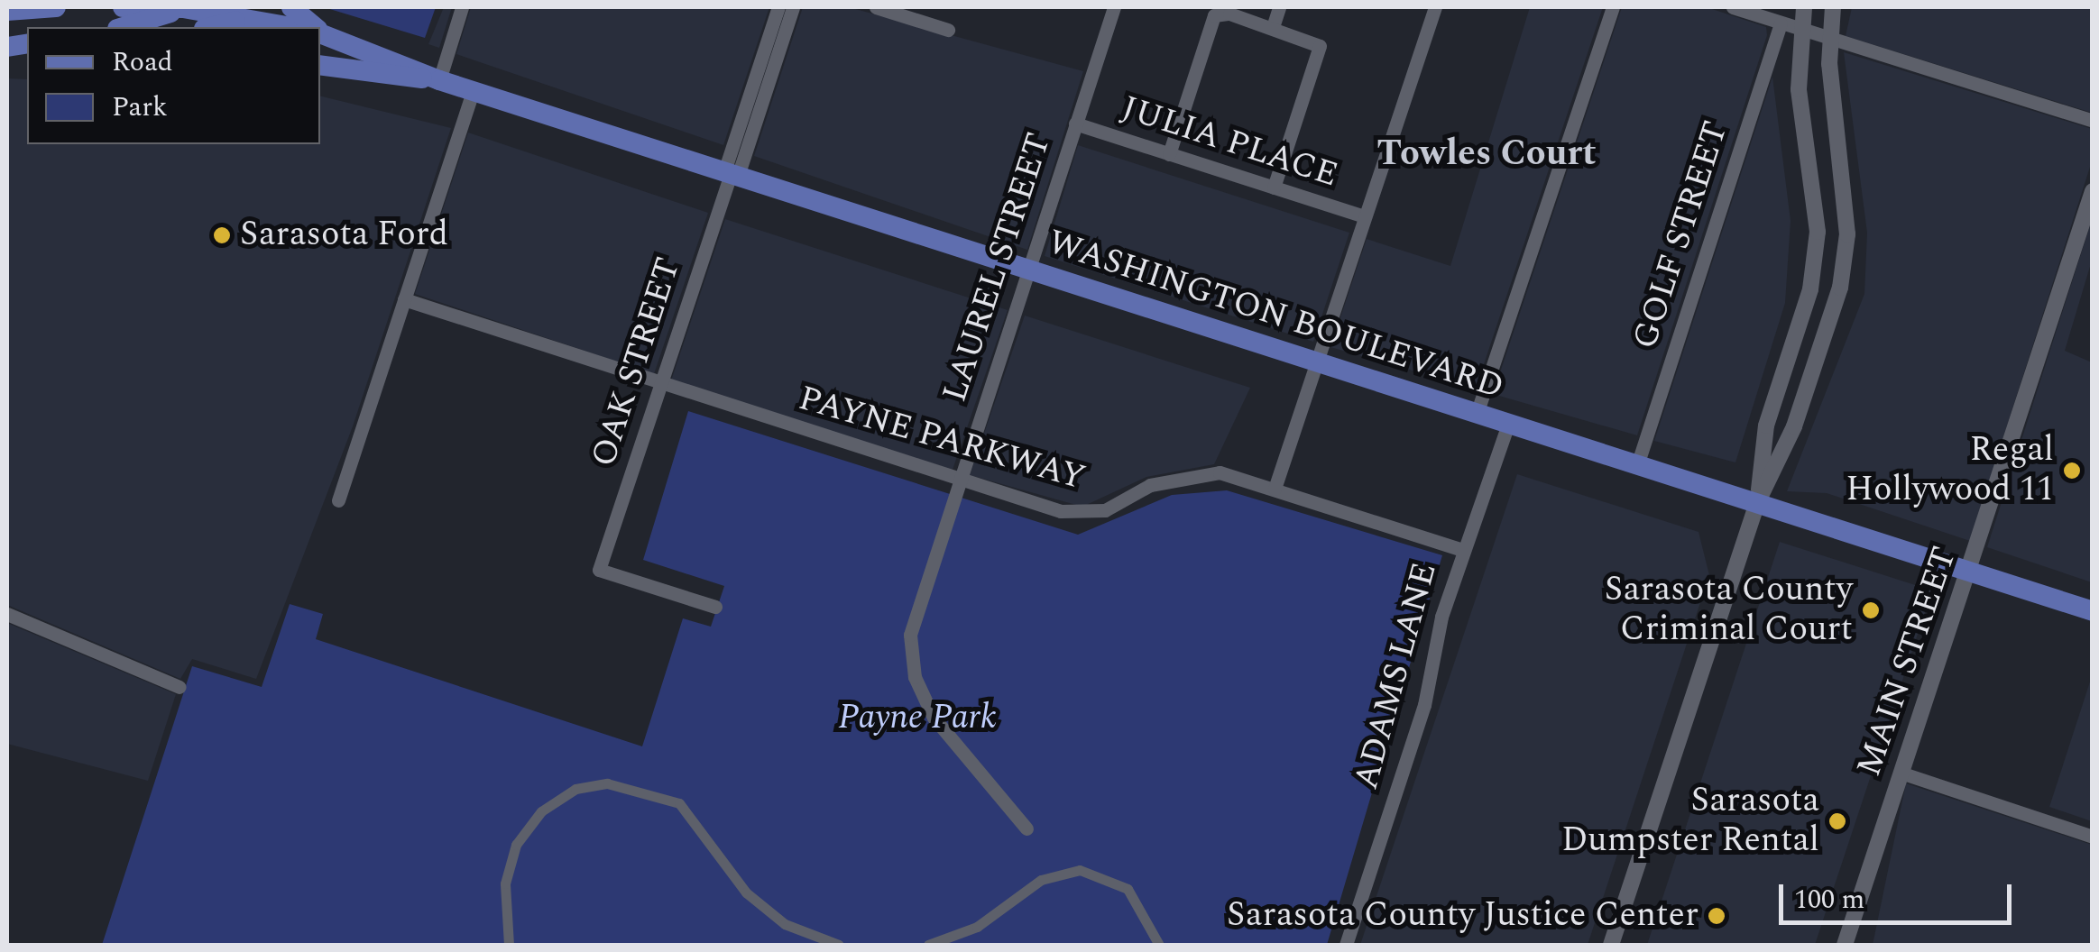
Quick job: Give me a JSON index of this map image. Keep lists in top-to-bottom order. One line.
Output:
{"streets":{"main road":["WASHINGTON BOULEVARD"],"street":["JULIA PLACE","GOLF STREET","LAUREL STREET","OAK STREET","PAYNE PARKWAY","MAIN STREET","ADAMS LANE"]},"crossings":[["JULIA PLACE","LAUREL STREET"],["GOLF STREET","WASHINGTON BOULEVARD"],["LAUREL STREET","WASHINGTON BOULEVARD"],["LAUREL STREET","PAYNE PARKWAY"],["WASHINGTON BOULEVARD","OAK STREET"],["WASHINGTON BOULEVARD","MAIN STREET"],["WASHINGTON BOULEVARD","ADAMS LANE"],["OAK STREET","PAYNE PARKWAY"],["PAYNE PARKWAY","ADAMS LANE"]],"districts":["Towles Court"],"parks":["Payne Park"],"places":["Sarasota Ford","Regal Hollywood 11","Sarasota County Criminal Court","Sarasota Dumpster Rental","Sarasota County Justice Center"],"legend":["Road","Park"],"scale_bar":"100 m"}
